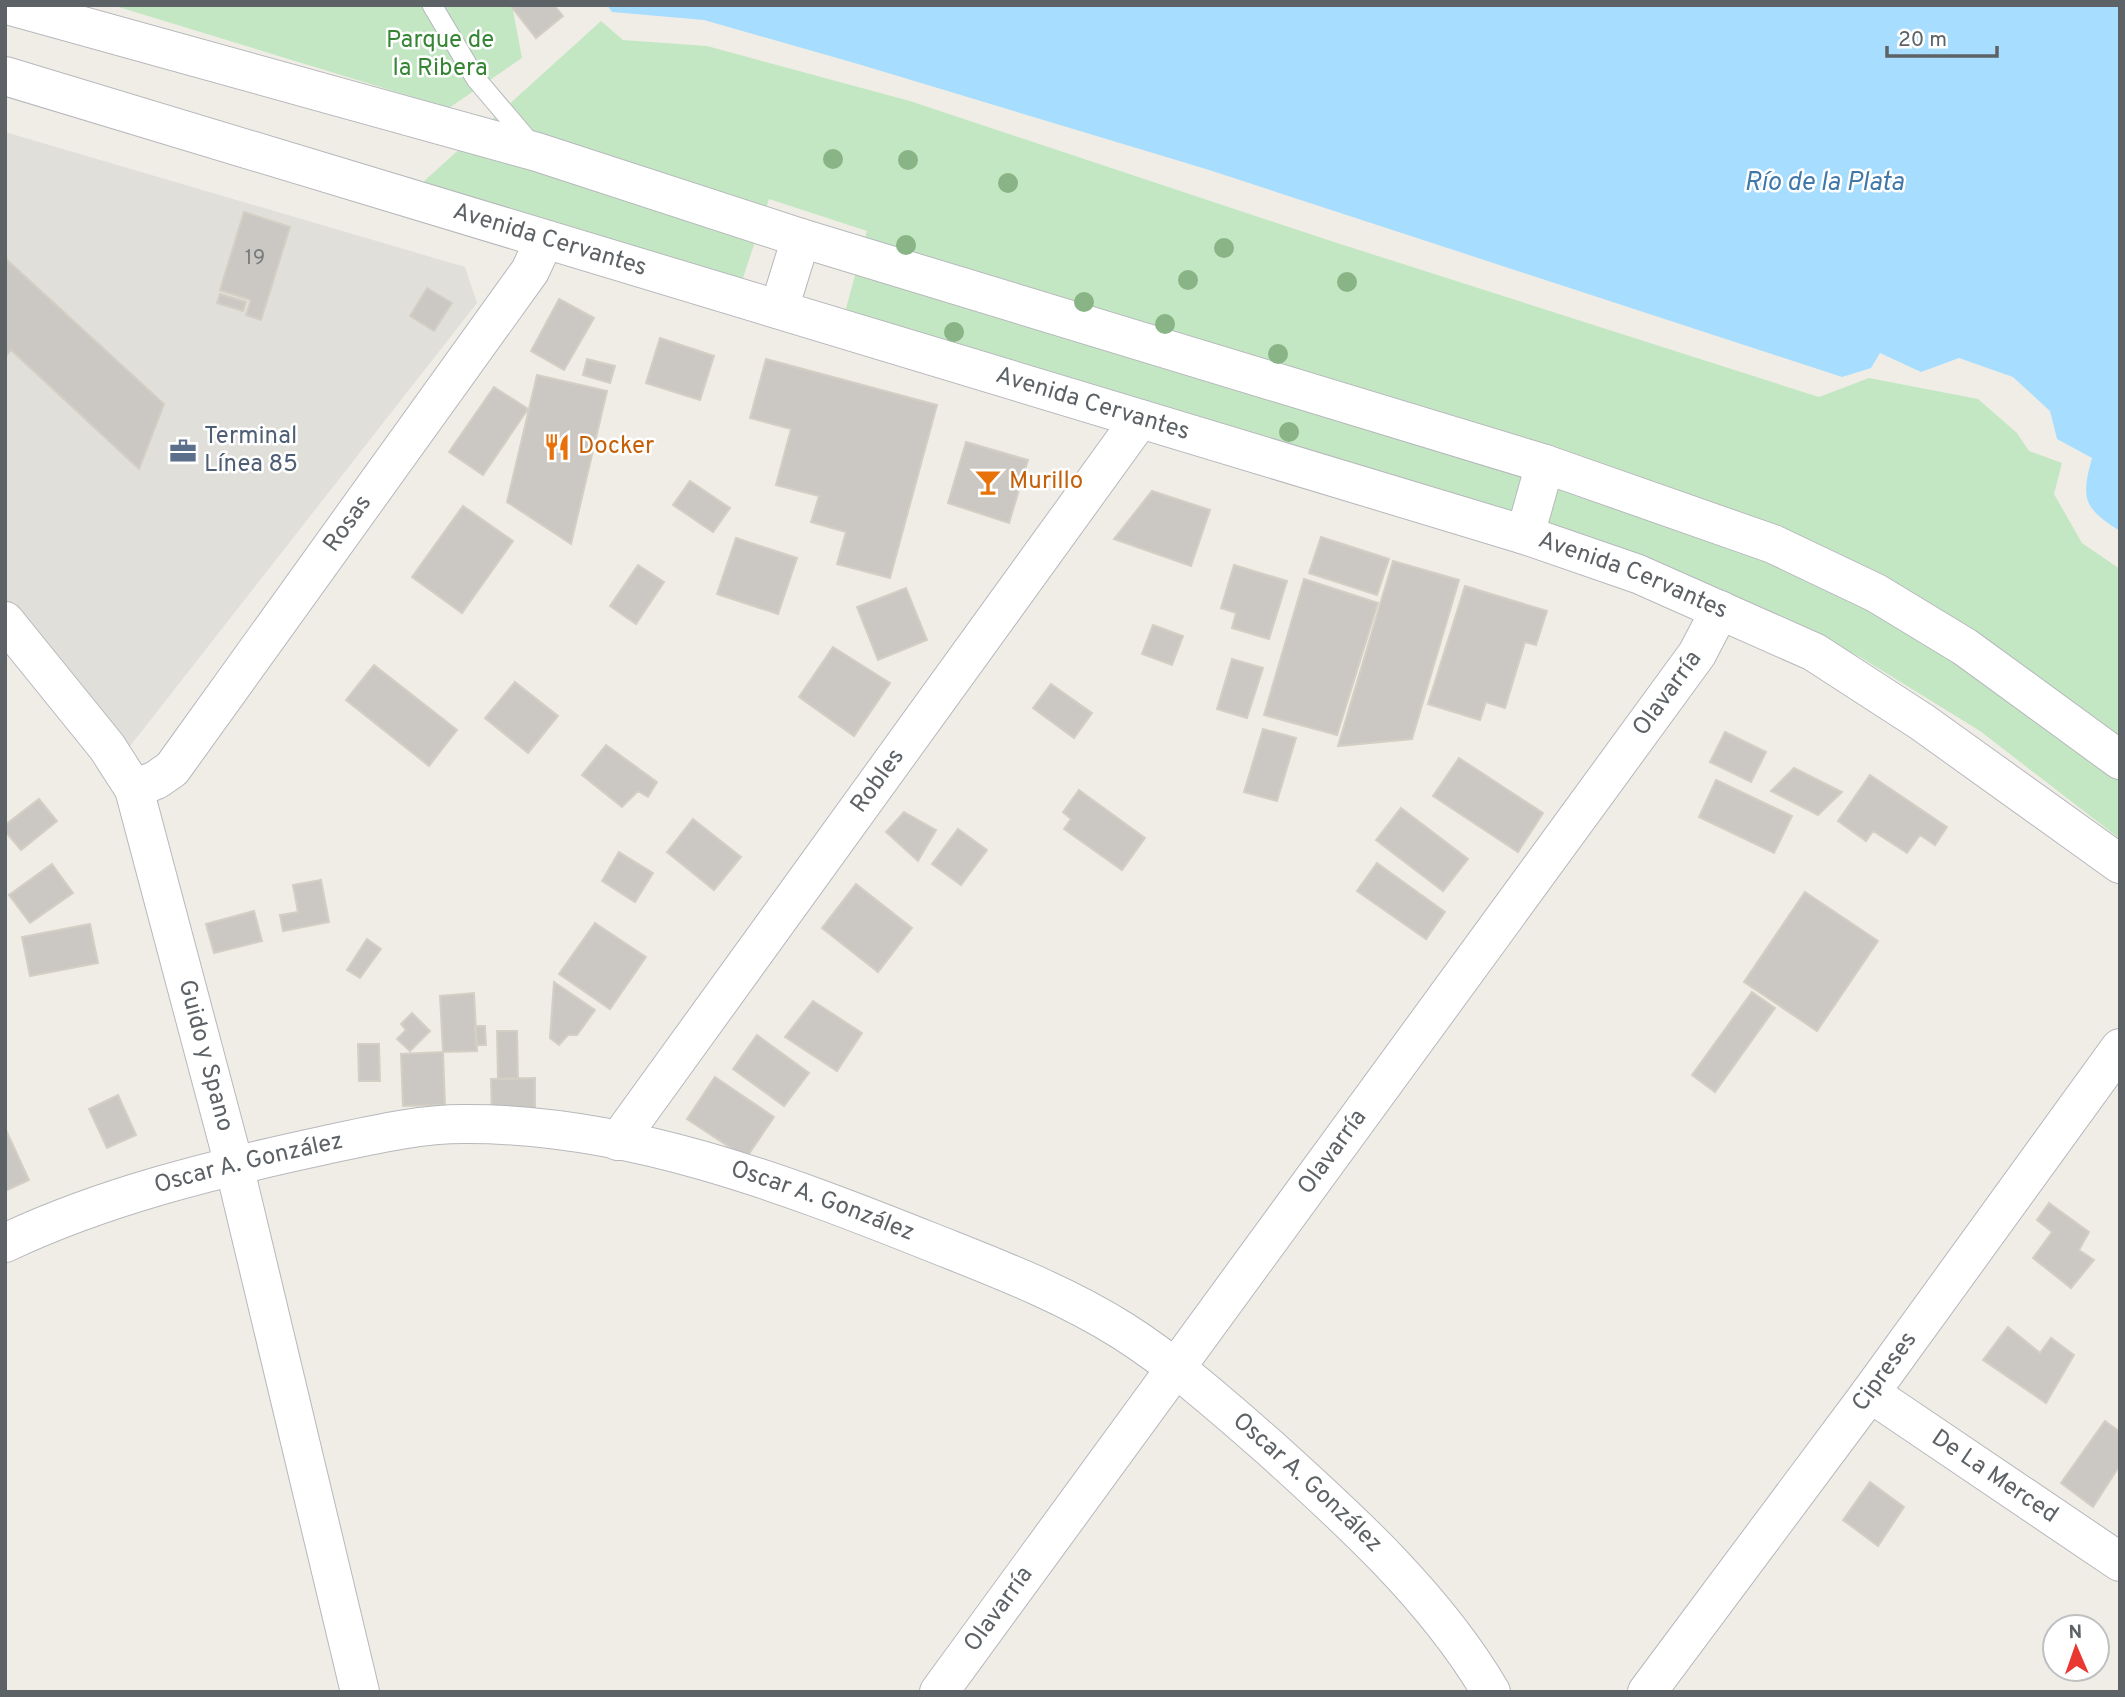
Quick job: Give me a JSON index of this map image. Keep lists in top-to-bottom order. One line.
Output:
{"streets":{"street":["Avenida Cervantes","Rosas","Olavarría","Robles","Guido y Spano","Oscar A. González","Cipreses","De La Merced"]},"crossings":[["Avenida Cervantes","Rosas"],["Avenida Cervantes","Olavarría"],["Avenida Cervantes","Robles"],["Rosas","Guido y Spano"],["Olavarría","Oscar A. González"],["Robles","Oscar A. González"],["Guido y Spano","Oscar A. González"],["Cipreses","De La Merced"]],"water":["Río de la Plata"],"parks":["Parque de la Ribera"],"places":{"restaurant":["Docker"],"office":["Terminal Línea 85"],"bar":["Murillo"]},"house_numbers":["19"],"scale_bar":"20 m","north":"top"}
